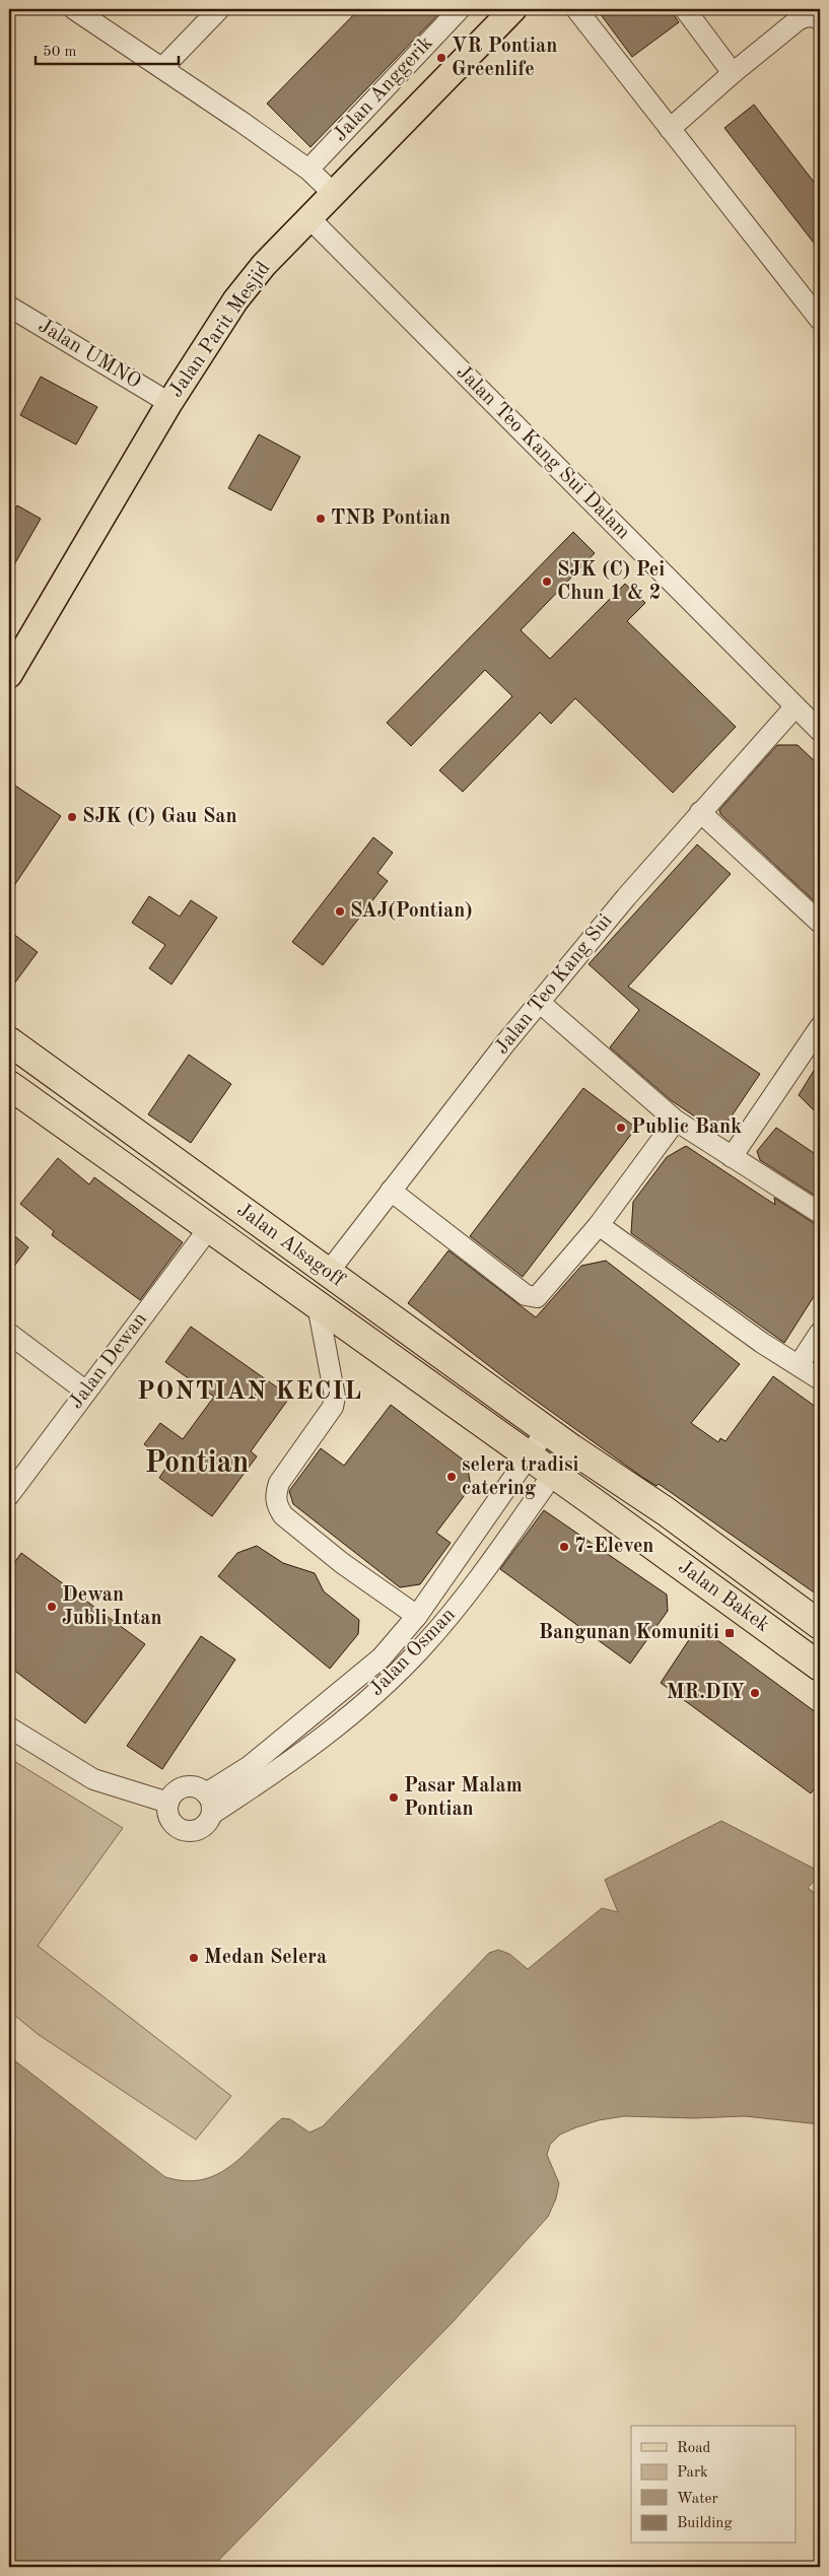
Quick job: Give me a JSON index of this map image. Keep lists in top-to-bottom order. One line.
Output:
{"streets":{"highway":["Jalan Alsagoff","Jalan Bakek"],"main road":["Jalan Parit Mesjid"],"street":["Jalan Anggerik","Jalan UMNO","Jalan Teo Kang Sui Dalam","Jalan Teo Kang Sui","Jalan Dewan","Jalan Osman"]},"crossings":[["Jalan Parit Mesjid","Jalan UMNO"],["Jalan Parit Mesjid","Jalan Teo Kang Sui Dalam"],["Jalan Teo Kang Sui Dalam","Jalan Teo Kang Sui"],["Jalan Teo Kang Sui","Jalan Alsagoff"],["Jalan Alsagoff","Jalan Dewan"],["Jalan Alsagoff","Jalan Bakek"],["Jalan Alsagoff","Jalan Osman"],["Jalan Bakek","Jalan Osman"]],"districts":["PONTIAN KECIL","Pontian"],"places":{"other":["VR Pontian Greenlife","TNB Pontian","SJK (C) Pei Chun 1 & 2","SJK (C) Gau San","SAJ(Pontian)","Public Bank","selera tradisi catering","7-Eleven","Dewan Jubli Intan","MR.DIY","Pasar Malam Pontian","Medan Selera"],"transit":["Bangunan Komuniti"]},"legend":["Road","Park","Water","Building"],"scale_bar":"50 m"}
